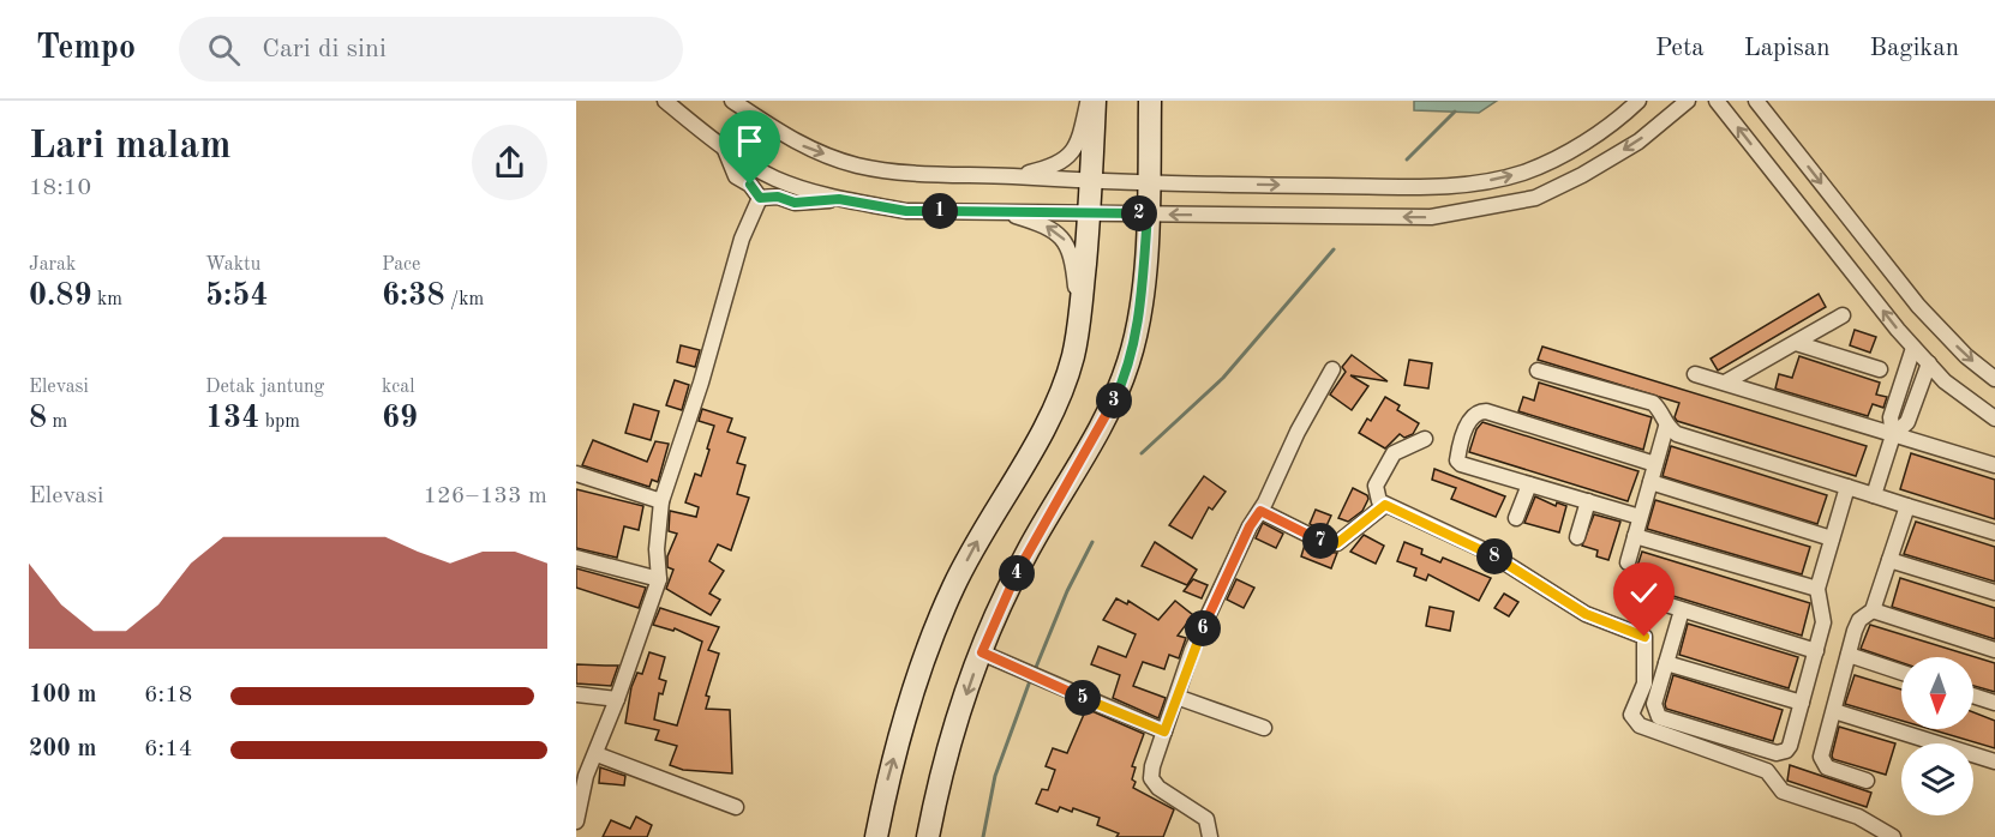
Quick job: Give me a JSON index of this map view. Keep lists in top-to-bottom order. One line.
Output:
{"north":"bottom","page":{"header":"Tempo","search":"Cari di sini","nav":["Peta","Lapisan","Bagikan"],"heading":["Lari malam","18:10"],"pins":["1","2","3","7","8","4","6","5"],"stats":[["Jarak","0.89 km"],["Waktu","5:54"],["Pace","6:38 /km"],["Elevasi","8 m"],["Detak jantung","134 bpm"],["kcal","69"]],"chart":["Elevasi","126–133 m"],"list":[{"name":"100 m","note":"6:18"},{"name":"200 m","note":"6:14"}]}}
